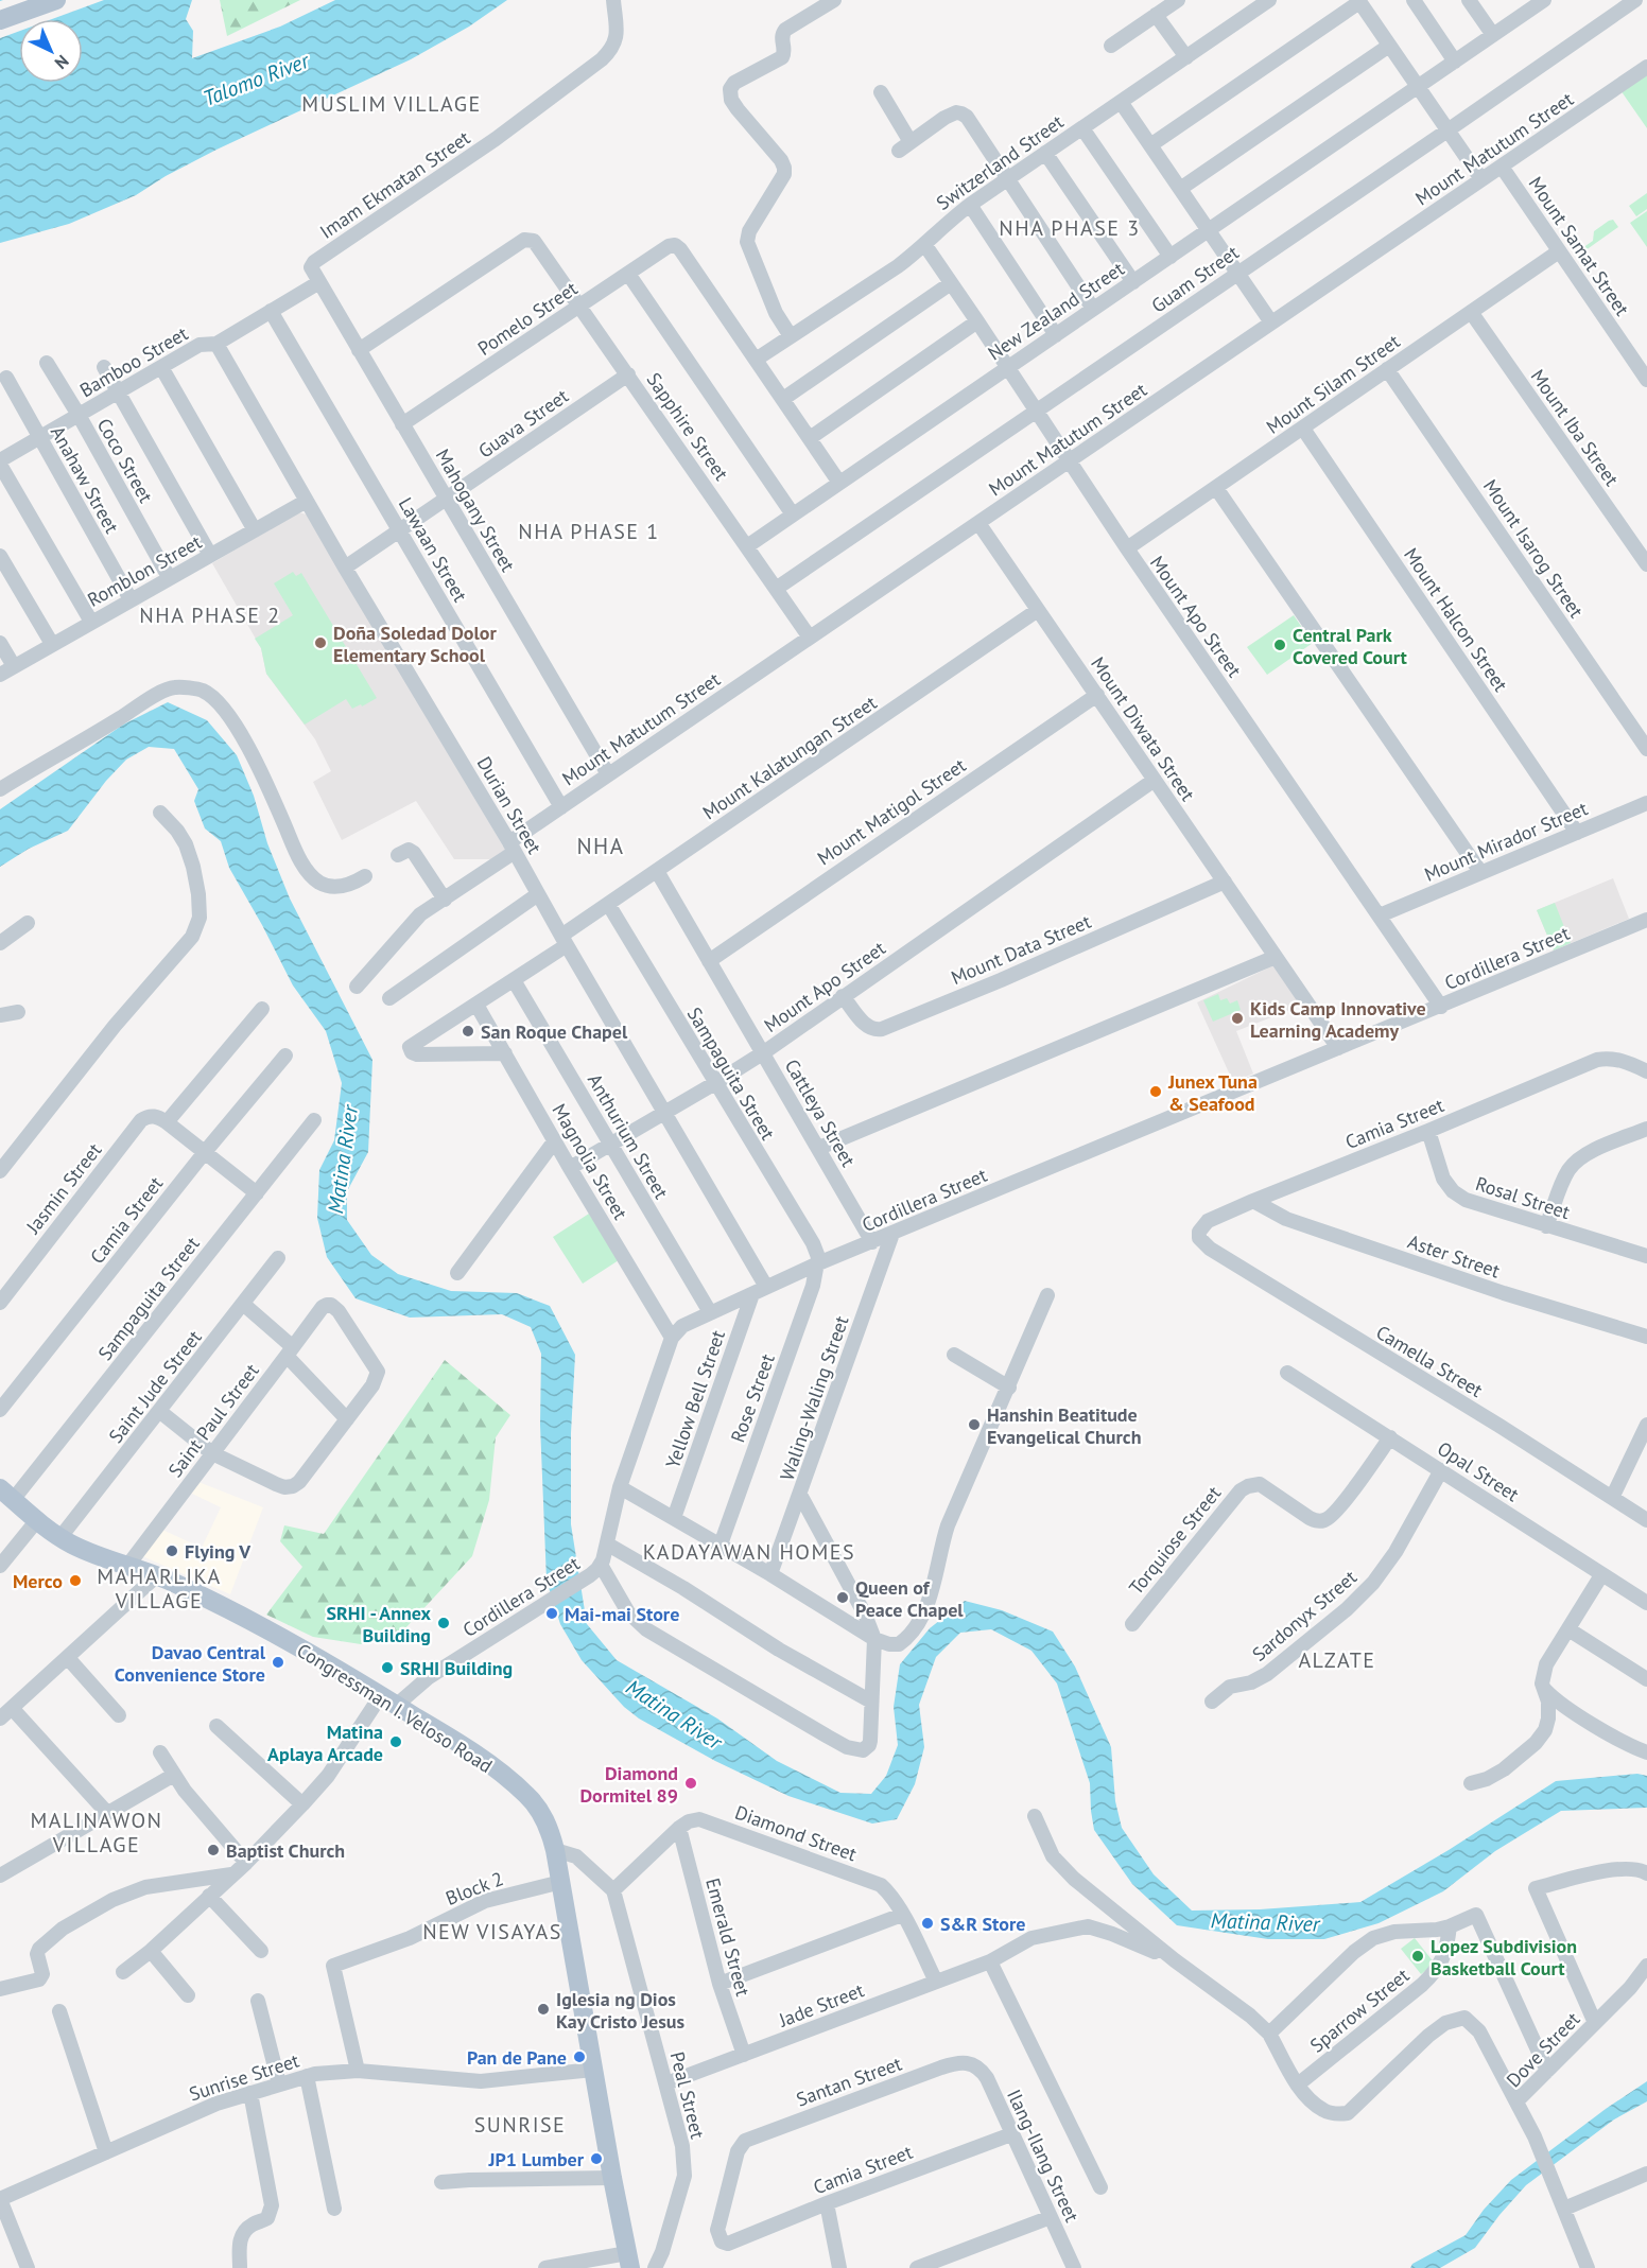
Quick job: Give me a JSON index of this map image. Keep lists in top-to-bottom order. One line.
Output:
{"streets":{"main road":["Congressman I. Veloso Road"],"street":["Mount Matutum Street","Switzerland Street","Imam Ekmatan Street","Mount Samat Street","Guam Street","New Zealand Street","Pomelo Street","Bamboo Street","Mount Silam Street","Guava Street","Sapphire Street","Mount Iba Street","Coco Street","Anahaw Street","Mahogany Street","Mount Isarog Street","Lawaan Street","Romblon Street","Mount Apo Street","Mount Halcon Street","Mount Diwata Street","Mount Kalatungan Street","Durian Street","Mount Matigol Street","Mount Mirador Street","Mount Data Street","Cordillera Street","Sampaguita Street","Cattleya Street","Camia Street","Anthurium Street","Magnolia Street","Jasmin Street","Rosal Street","Aster Street","Camella Street","Saint Jude Street","Rose Street","Waling-Waling Street","Yellow Bell Street","Saint Paul Street","Opal Street","Torquiose Street","Sardonyx Street","Diamond Street","Block 2","Emerald Street","Jade Street","Sparrow Street","Dove Street","Sunrise Street","Santan Street","Peal Street","Ilang-Ilang Street"]},"crossings":[["Mount Matutum Street","Mount Samat Street"],["Mount Matutum Street","Sapphire Street"],["Mount Matutum Street","Mahogany Street"],["Mount Matutum Street","Lawaan Street"],["Mount Matutum Street","Mount Apo Street"],["Mount Matutum Street","Mount Diwata Street"],["Mount Matutum Street","Durian Street"],["Switzerland Street","Pomelo Street"],["Switzerland Street","Mount Apo Street"],["Imam Ekmatan Street","Mahogany Street"],["Mount Samat Street","Mount Silam Street"],["Guam Street","Sapphire Street"],["Guam Street","Mount Apo Street"],["New Zealand Street","Sapphire Street"],["New Zealand Street","Mount Apo Street"],["Pomelo Street","Sapphire Street"],["Pomelo Street","Mahogany Street"],["Bamboo Street","Coco Street"],["Bamboo Street","Anahaw Street"],["Bamboo Street","Mahogany Street"],["Bamboo Street","Lawaan Street"],["Bamboo Street","Durian Street"],["Mount Silam Street","Mount Iba Street"],["Mount Silam Street","Mount Isarog Street"],["Mount Silam Street","Mount Apo Street"],["Mount Silam Street","Mount Halcon Street"],["Guava Street","Sapphire Street"],["Guava Street","Mahogany Street"],["Guava Street","Lawaan Street"],["Guava Street","Durian Street"],["Sapphire Street","Mahogany Street"],["Coco Street","Romblon Street"],["Anahaw Street","Romblon Street"],["Romblon Street","Durian Street"],["Mount Apo Street","Mount Diwata Street"],["Mount Apo Street","Durian Street"],["Mount Apo Street","Mount Mirador Street"],["Mount Apo Street","Mount Data Street"],["Mount Apo Street","Cordillera Street"],["Mount Apo Street","Sampaguita Street"],["Mount Apo Street","Cattleya Street"],["Mount Apo Street","Anthurium Street"],["Mount Apo Street","Magnolia Street"],["Mount Halcon Street","Mount Mirador Street"],["Mount Diwata Street","Mount Kalatungan Street"],["Mount Diwata Street","Mount Matigol Street"],["Mount Diwata Street","Mount Data Street"],["Mount Diwata Street","Cordillera Street"],["Mount Kalatungan Street","Durian Street"],["Mount Kalatungan Street","Sampaguita Street"],["Mount Kalatungan Street","Cattleya Street"],["Mount Kalatungan Street","Anthurium Street"],["Mount Kalatungan Street","Magnolia Street"],["Durian Street","Cordillera Street"],["Mount Matigol Street","Cattleya Street"],["Cordillera Street","Sampaguita Street"],["Cordillera Street","Cattleya Street"],["Cordillera Street","Anthurium Street"],["Cordillera Street","Magnolia Street"],["Cordillera Street","Rose Street"],["Cordillera Street","Waling-Waling Street"],["Cordillera Street","Yellow Bell Street"],["Cordillera Street","Congressman I. Veloso Road"],["Sampaguita Street","Rose Street"],["Sampaguita Street","Congressman I. Veloso Road"],["Camia Street","Rosal Street"],["Camia Street","Aster Street"],["Camia Street","Camella Street"],["Camia Street","Santan Street"],["Camia Street","Ilang-Ilang Street"],["Saint Jude Street","Congressman I. Veloso Road"],["Saint Paul Street","Congressman I. Veloso Road"],["Opal Street","Torquiose Street"],["Opal Street","Sardonyx Street"],["Congressman I. Veloso Road","Block 2"],["Congressman I. Veloso Road","Sunrise Street"],["Diamond Street","Emerald Street"],["Diamond Street","Jade Street"],["Block 2","Sunrise Street"],["Emerald Street","Jade Street"],["Jade Street","Peal Street"],["Santan Street","Ilang-Ilang Street"]],"districts":["MUSLIM VILLAGE","NHA PHASE 3","NHA PHASE 1","NHA PHASE 2","NHA","KADAYAWAN HOMES","MAHARLIKA VILLAGE","ALZATE","MALINAWON VILLAGE","NEW VISAYAS","SUNRISE"],"water":["Talomo River","Matina River"],"places":["Doña Soledad Dolor Elementary School","Central Park Covered Court","Kids Camp Innovative Learning Academy","San Roque Chapel","Junex Tuna & Seafood","Hanshin Beatitude Evangelical Church","Flying V","Merco","Queen of Peace Chapel","Mai-mai Store","SRHI - Annex Building","Davao Central Convenience Store","SRHI Building","Matina Aplaya Arcade","Diamond Dormitel 89","Baptist Church","S&R Store","Lopez Subdivision Basketball Court","Iglesia ng Dios Kay Cristo Jesus","Pan de Pane","JP1 Lumber"],"north":"bottom right"}
